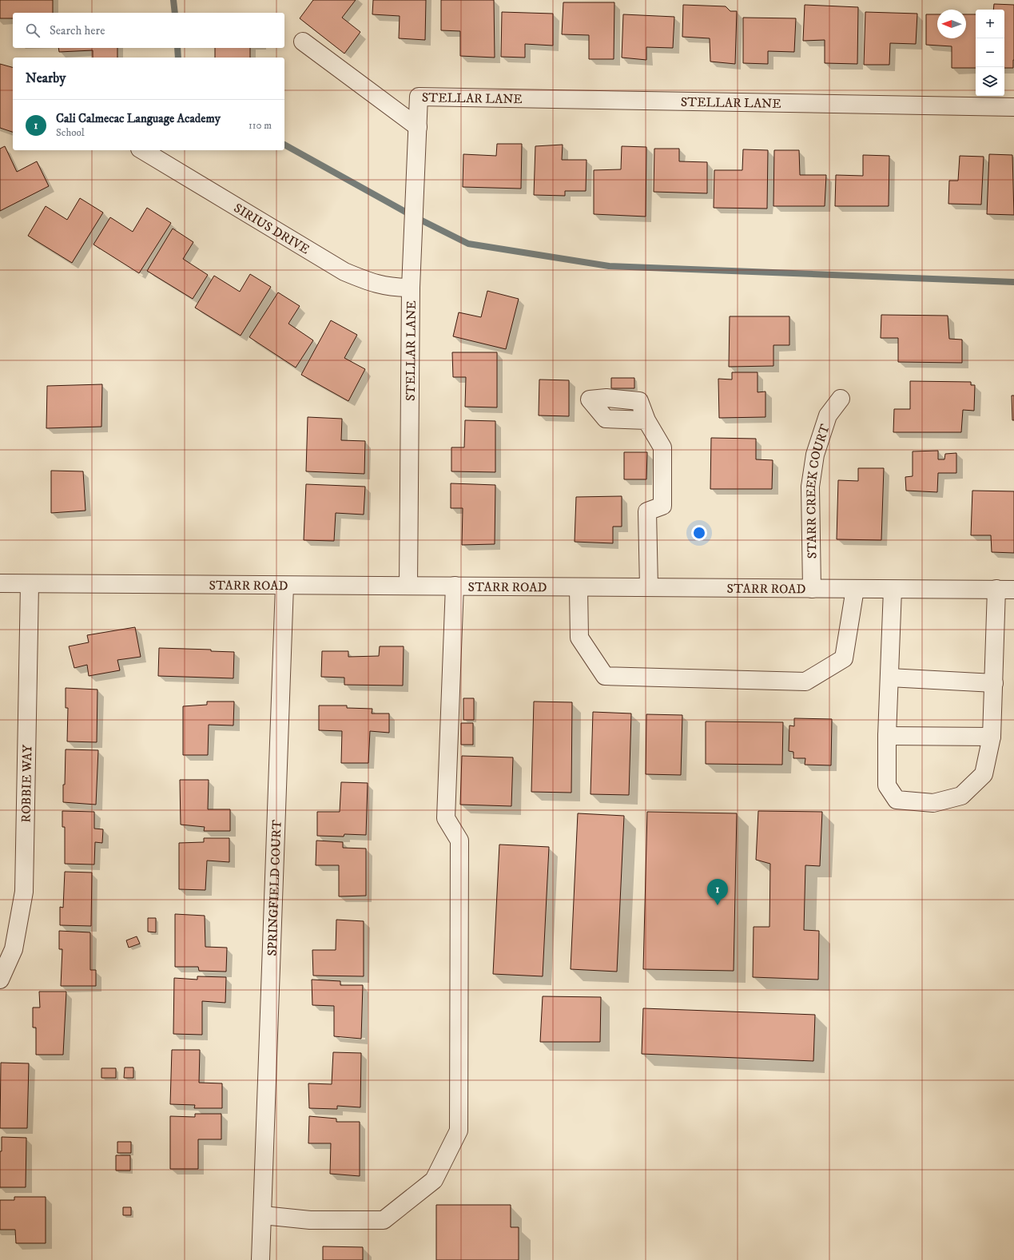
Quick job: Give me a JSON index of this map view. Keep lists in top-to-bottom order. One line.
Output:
{"streets":{"street":["STELLAR LANE","SIRIUS DRIVE","STARR CREEK COURT","STARR ROAD","ROBBIE WAY","SPRINGFIELD COURT"]},"crossings":[["STELLAR LANE","SIRIUS DRIVE"],["STELLAR LANE","STARR ROAD"],["STARR CREEK COURT","STARR ROAD"],["STARR ROAD","ROBBIE WAY"],["STARR ROAD","SPRINGFIELD COURT"]],"north":"left","page":{"map_buttons":["+","−"],"search":"Search here","heading":"Nearby","list":[{"mark":"1","name":"Cali Calmecac Language Academy","note":"School","value":"110 m"}],"pins":"1"}}
